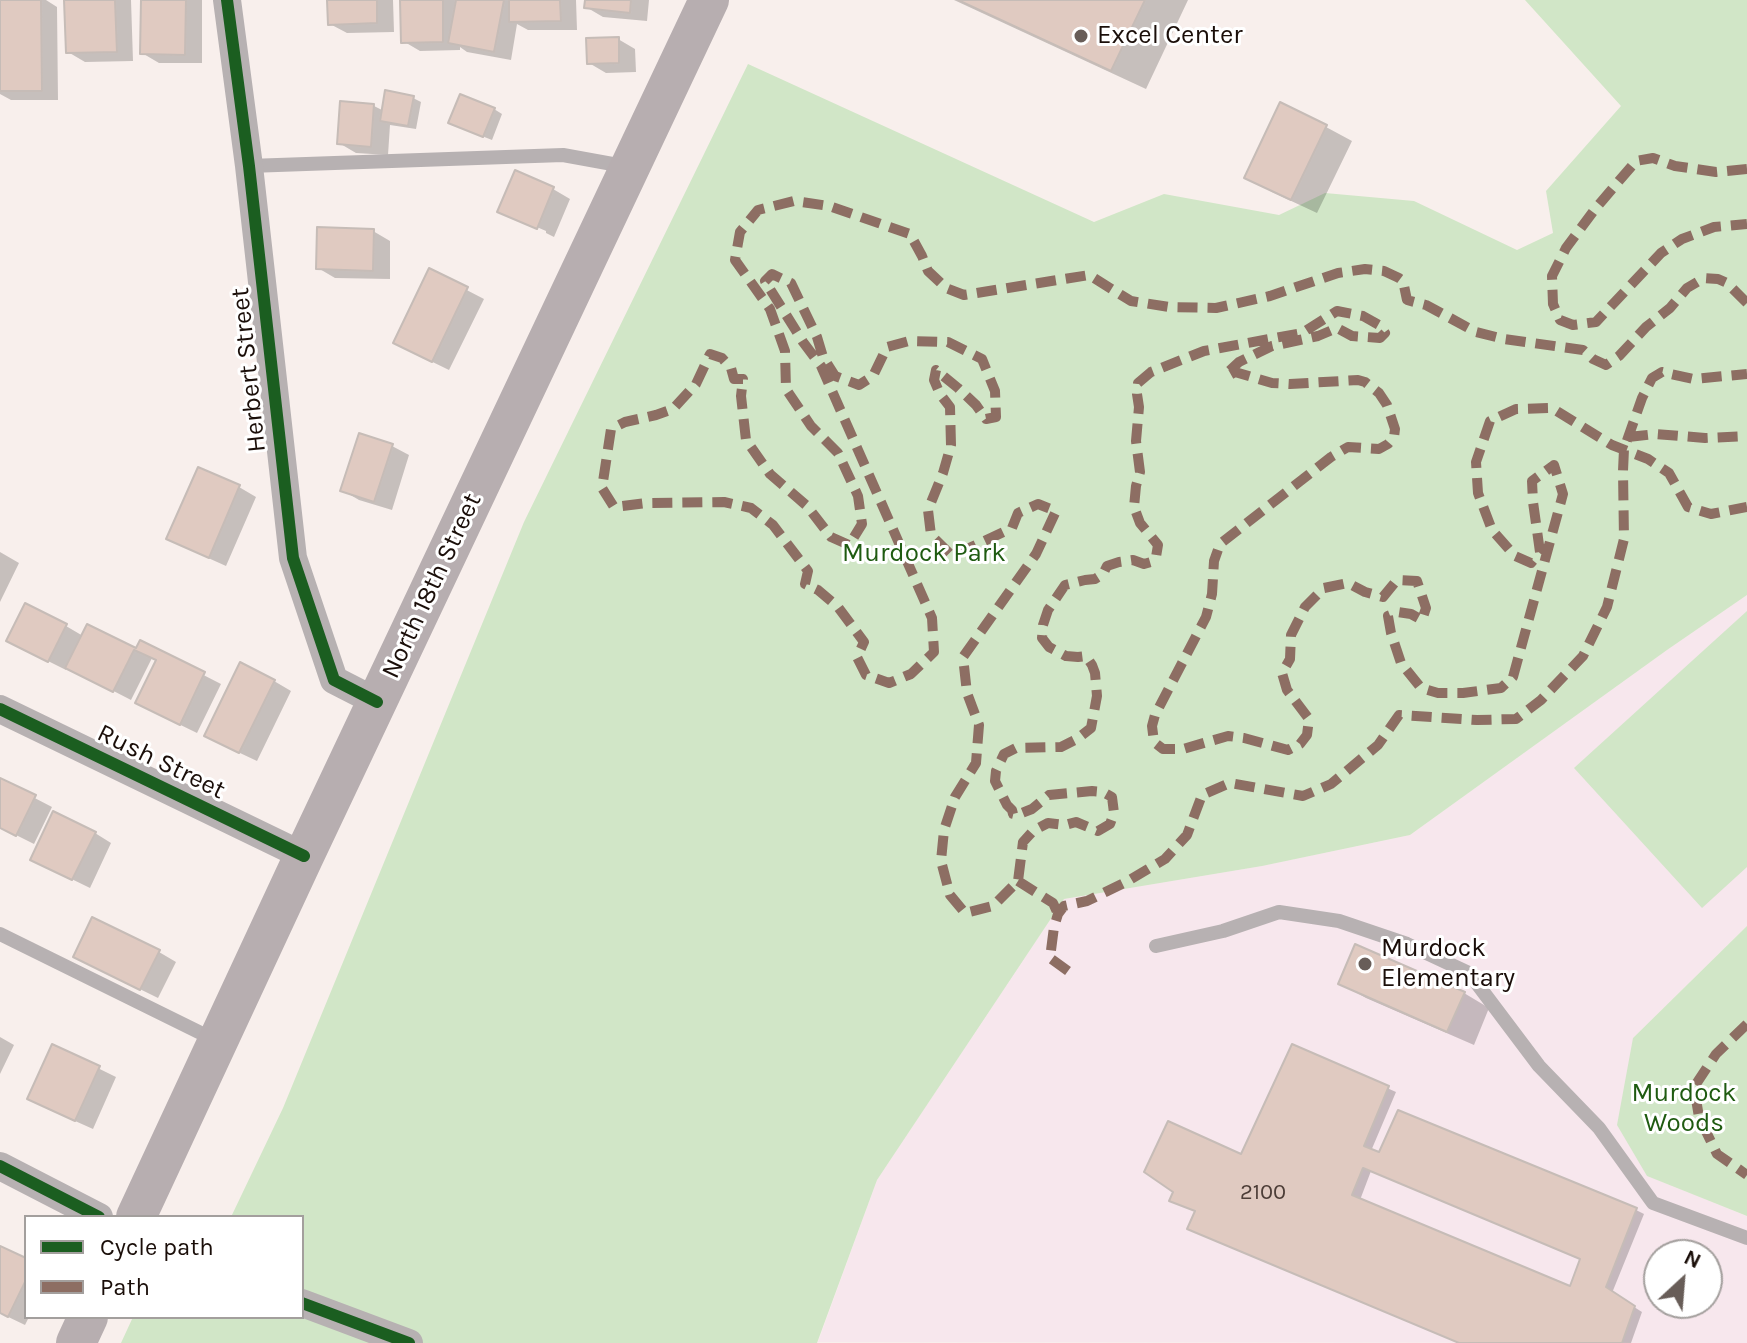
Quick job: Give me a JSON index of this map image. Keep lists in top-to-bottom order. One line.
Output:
{"streets":{"main road":["North 18th Street"],"street":["Herbert Street","Rush Street"]},"crossings":[["Herbert Street","North 18th Street"],["North 18th Street","Rush Street"]],"parks":["Murdock Park","Murdock Woods"],"places":["Excel Center","Murdock Elementary"],"house_numbers":["2100"],"legend":["Cycle path","Path"],"north":"top right"}
